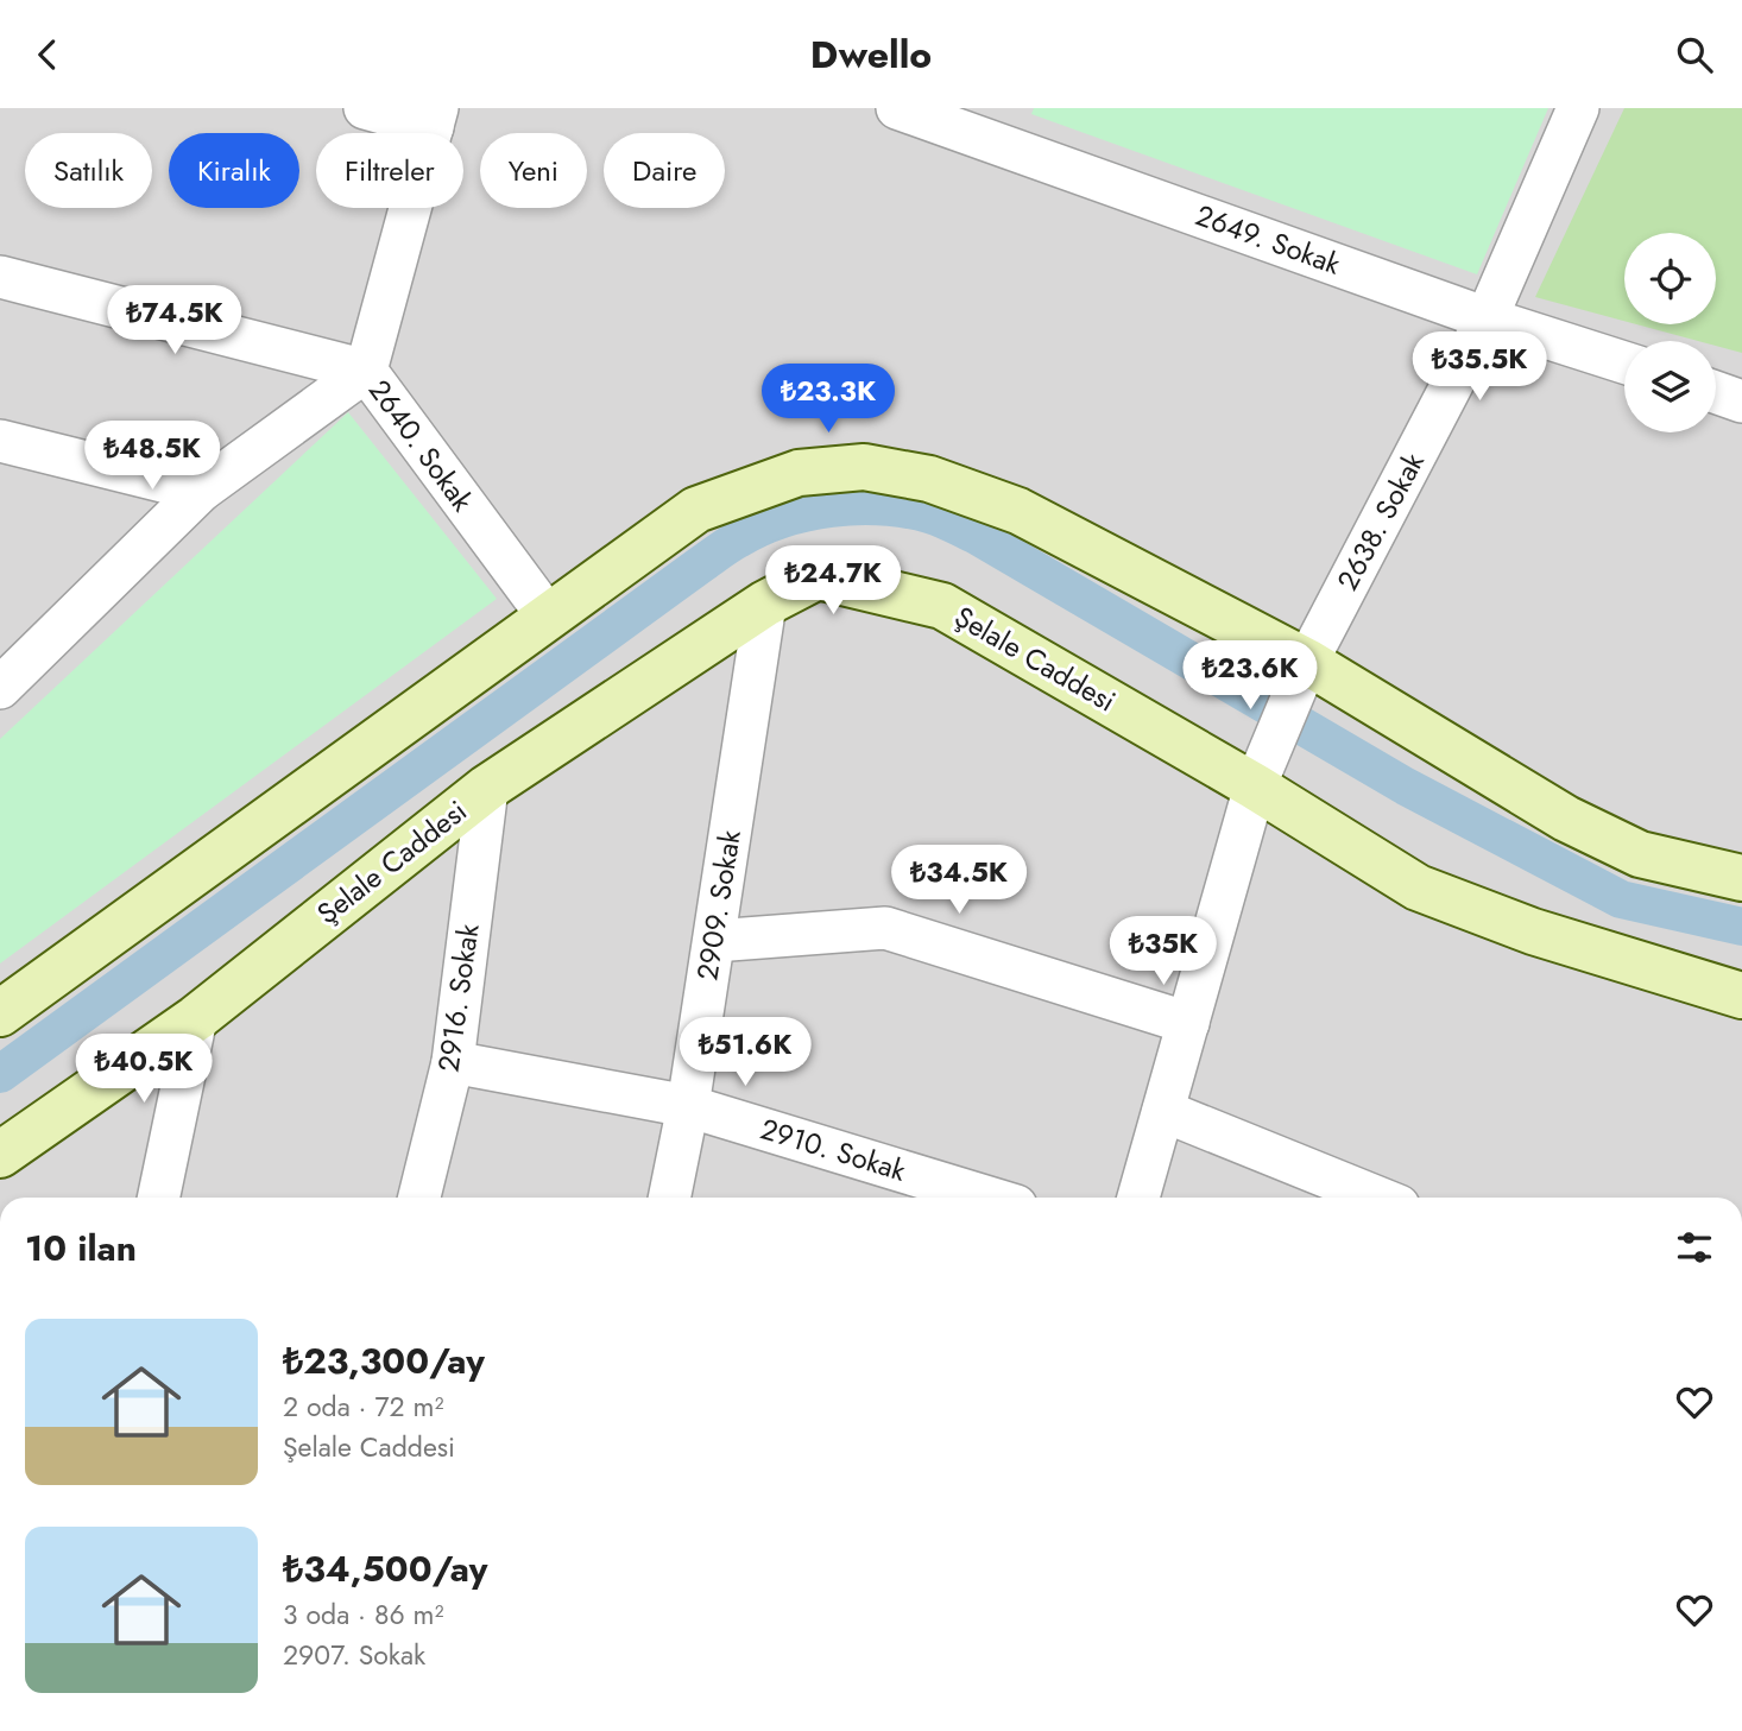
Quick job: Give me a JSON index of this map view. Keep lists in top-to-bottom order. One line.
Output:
{"streets":{"street":["2649. Sokak","2640. Sokak","2638. Sokak","Şelale Caddesi","2909. Sokak","2916. Sokak","2910. Sokak"]},"crossings":[["2649. Sokak","2638. Sokak"],["2638. Sokak","Şelale Caddesi"],["Şelale Caddesi","2909. Sokak"],["Şelale Caddesi","2916. Sokak"],["2909. Sokak","2910. Sokak"],["2916. Sokak","2910. Sokak"]],"page":{"header":"Dwello","chip":["Satılık","Kiralık","Filtreler","Yeni","Daire"],"price":["₺74.5K","₺35.5K","₺23.3K","₺48.5K","₺24.7K","₺23.6K","₺34.5K","₺35K","₺51.6K","₺40.5K"],"heading":"10 ilan","list":[{"name":"₺23,300/ay","note":"2 oda · 72 m² · Şelale Caddesi"},{"name":"₺34,500/ay","note":"3 oda · 86 m² · 2907. Sokak"}]}}
